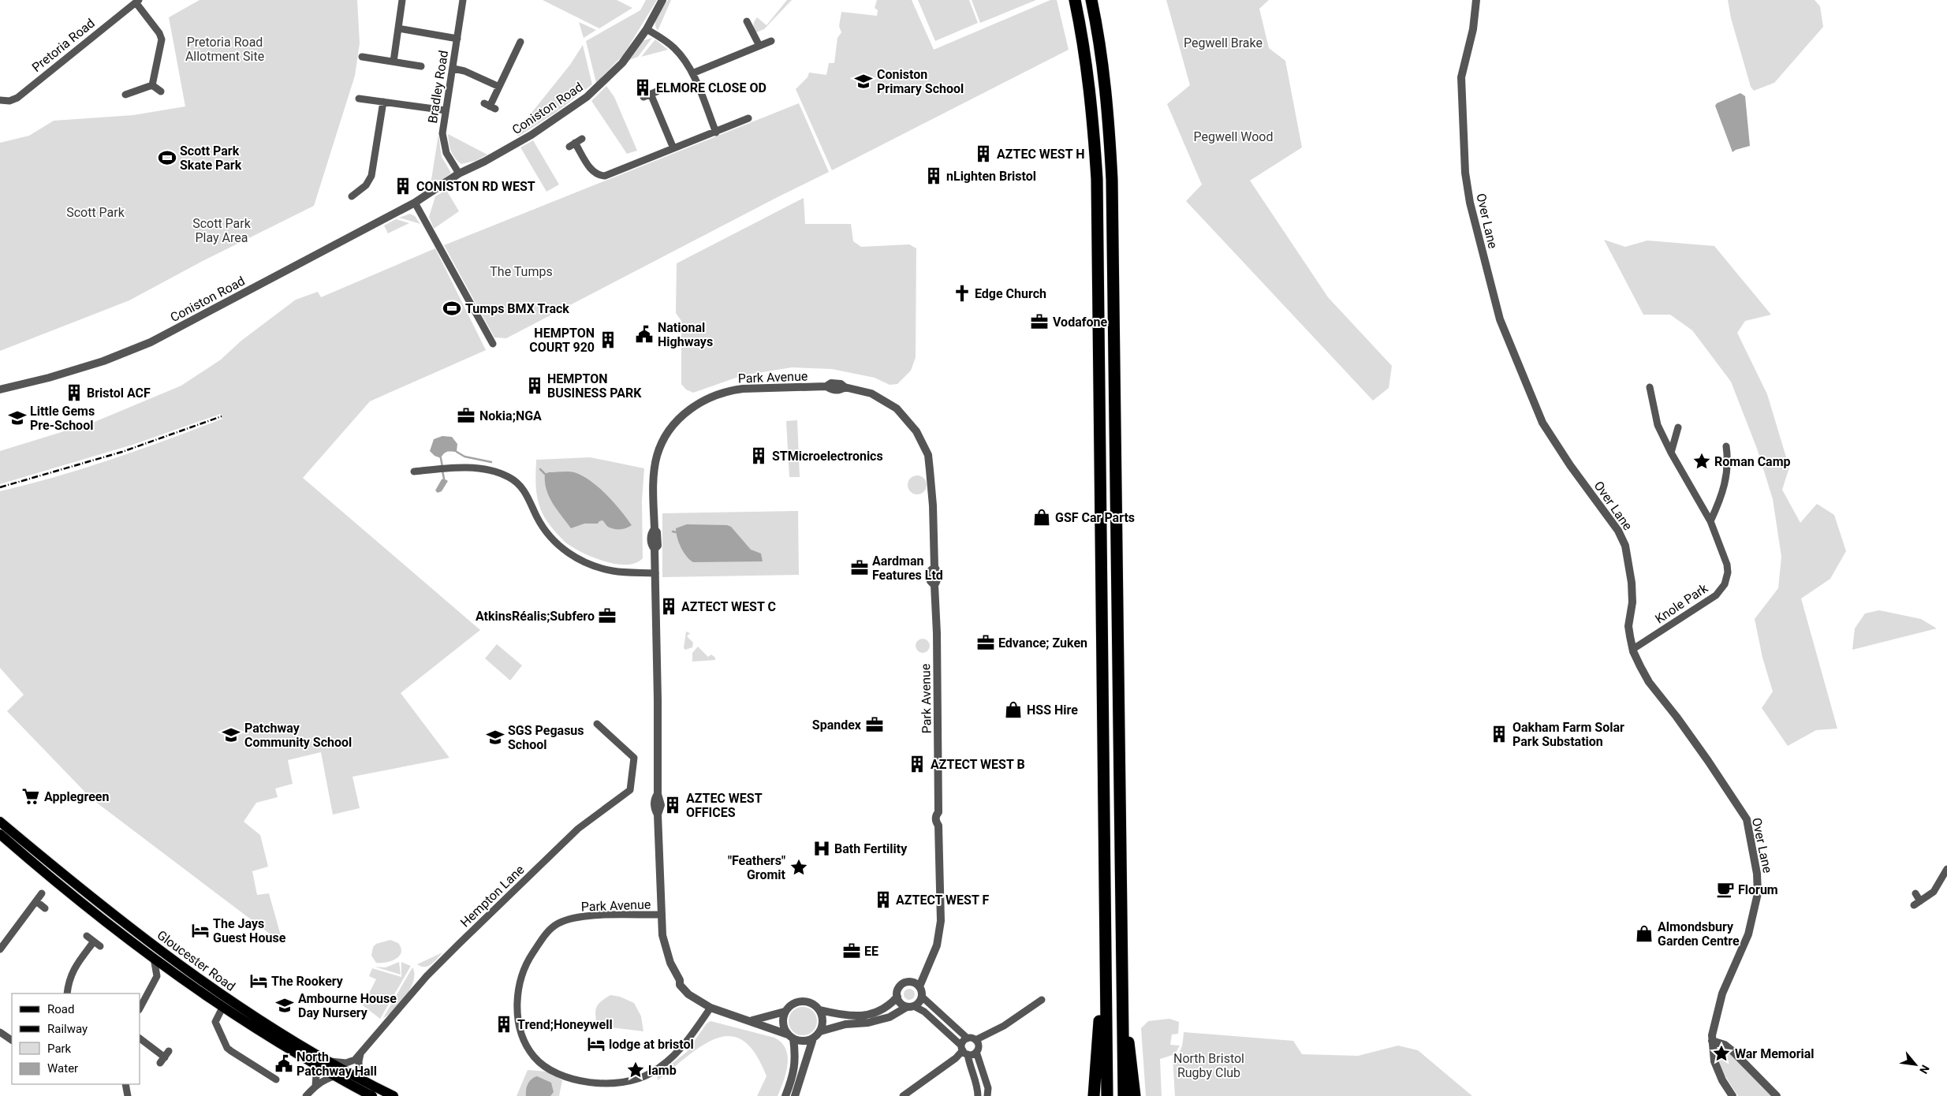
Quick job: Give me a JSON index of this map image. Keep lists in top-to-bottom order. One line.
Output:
{"streets":{"main road":["Gloucester Road"],"street":["Pretoria Road","Bradley Road","Coniston Road","Over Lane","Park Avenue","Knole Park","Hempton Lane"]},"crossings":[["Bradley Road","Coniston Road"],["Over Lane","Knole Park"],["Hempton Lane","Gloucester Road"]],"parks":["Pretoria Road Allotment Site","Pegwell Brake","Pegwell Wood","Scott Park","Scott Park Play Area","The Tumps","North Bristol Rugby Club"],"places":{"school or university":["Coniston Primary School","Little Gems Pre-School","Patchway Community School","SGS Pegasus School","Ambourne House Day Nursery"],"building":["ELMORE CLOSE OD","AZTEC WEST H","nLighten Bristol","CONISTON RD WEST","HEMPTON COURT 920","HEMPTON BUSINESS PARK","Bristol ACF","STMicroelectronics","AZTECT WEST C","Oakham Farm Solar Park Substation","AZTECT WEST B","AZTEC WEST OFFICES","AZTECT WEST F","Trend;Honeywell"],"sports":["Scott Park Skate Park","Tumps BMX Track"],"church":["Edge Church"],"office":["Vodafone","Nokia;NGA","Aardman Features Ltd","AtkinsRéalis;Subfero","Edvance; Zuken","Spandex","EE"],"public building":["National Highways","North Patchway Hall"],"place":["Roman Camp","\"Feathers\" Gromit","War Memorial","lamb"],"shop":["GSF Car Parts","HSS Hire","Almondsbury Garden Centre"],"supermarket":["Applegreen"],"hospital":["Bath Fertility"],"cafe":["Florum"],"hotel":["The Jays Guest House","The Rookery","lodge at bristol"]},"legend":["Road","Railway","Park","Water"],"north":"bottom right"}
